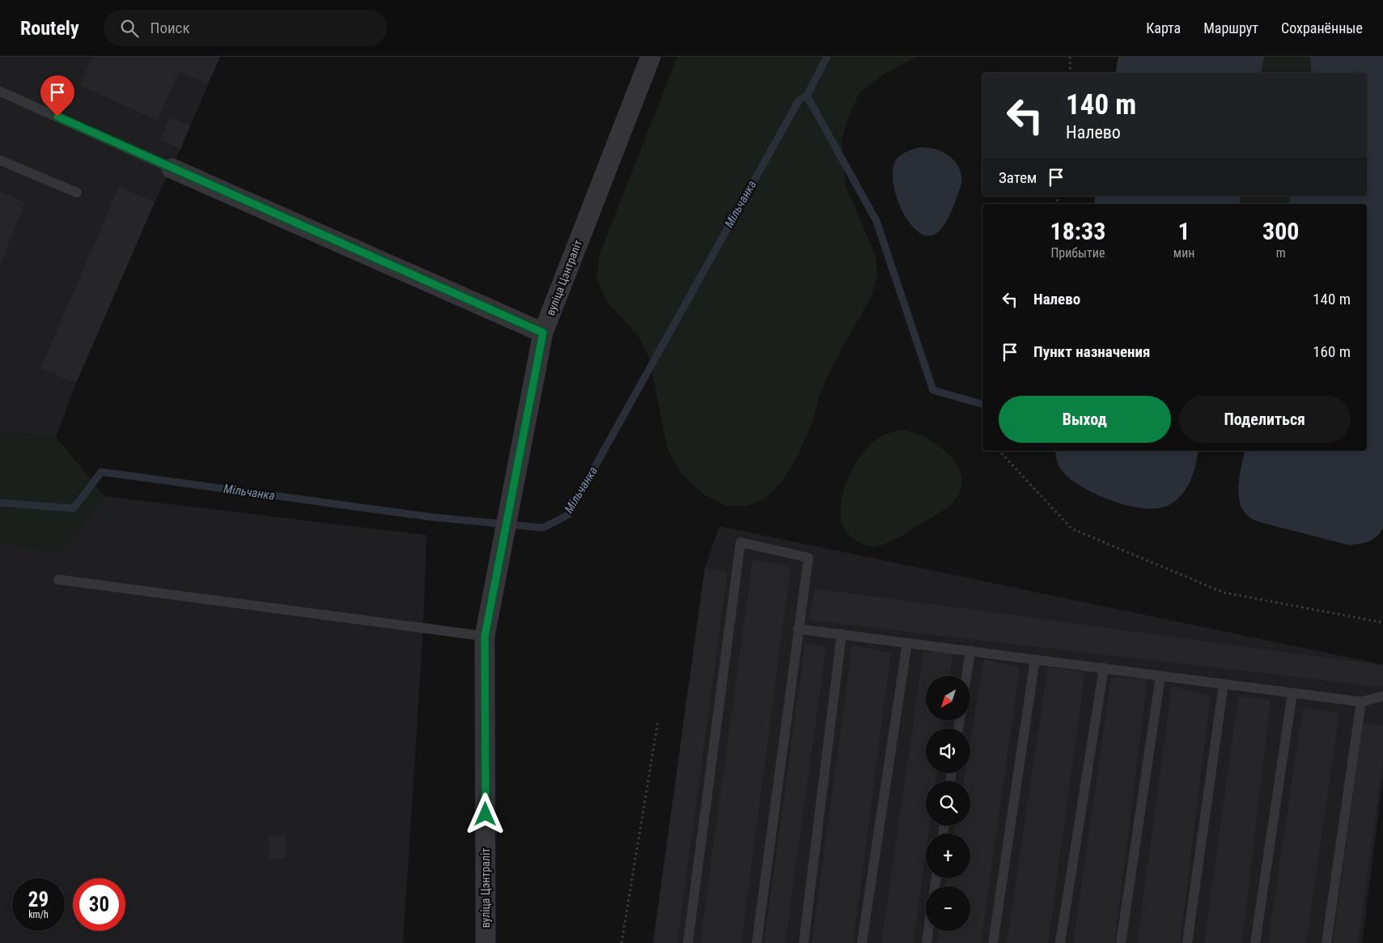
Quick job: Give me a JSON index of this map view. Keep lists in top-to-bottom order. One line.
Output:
{"streets":{"street":["вуліца Цэнтраліт"]},"water":["Мільчанка"],"north":"bottom left","page":{"header":"Routely","search":"Поиск","nav":["Карта","Маршрут","Сохранённые"],"turn":["140 m","Налево"],"then":"Затем","eta":["18:33","Прибытие","1","мин","300","m"],"list":[{"name":"Налево","value":"140 m"},{"name":"Пункт назначения","value":"160 m"}],"buttons":["Выход","Поделиться"],"map_buttons":["+","−"],"speed":"29 km/h","limit":"30"}}
